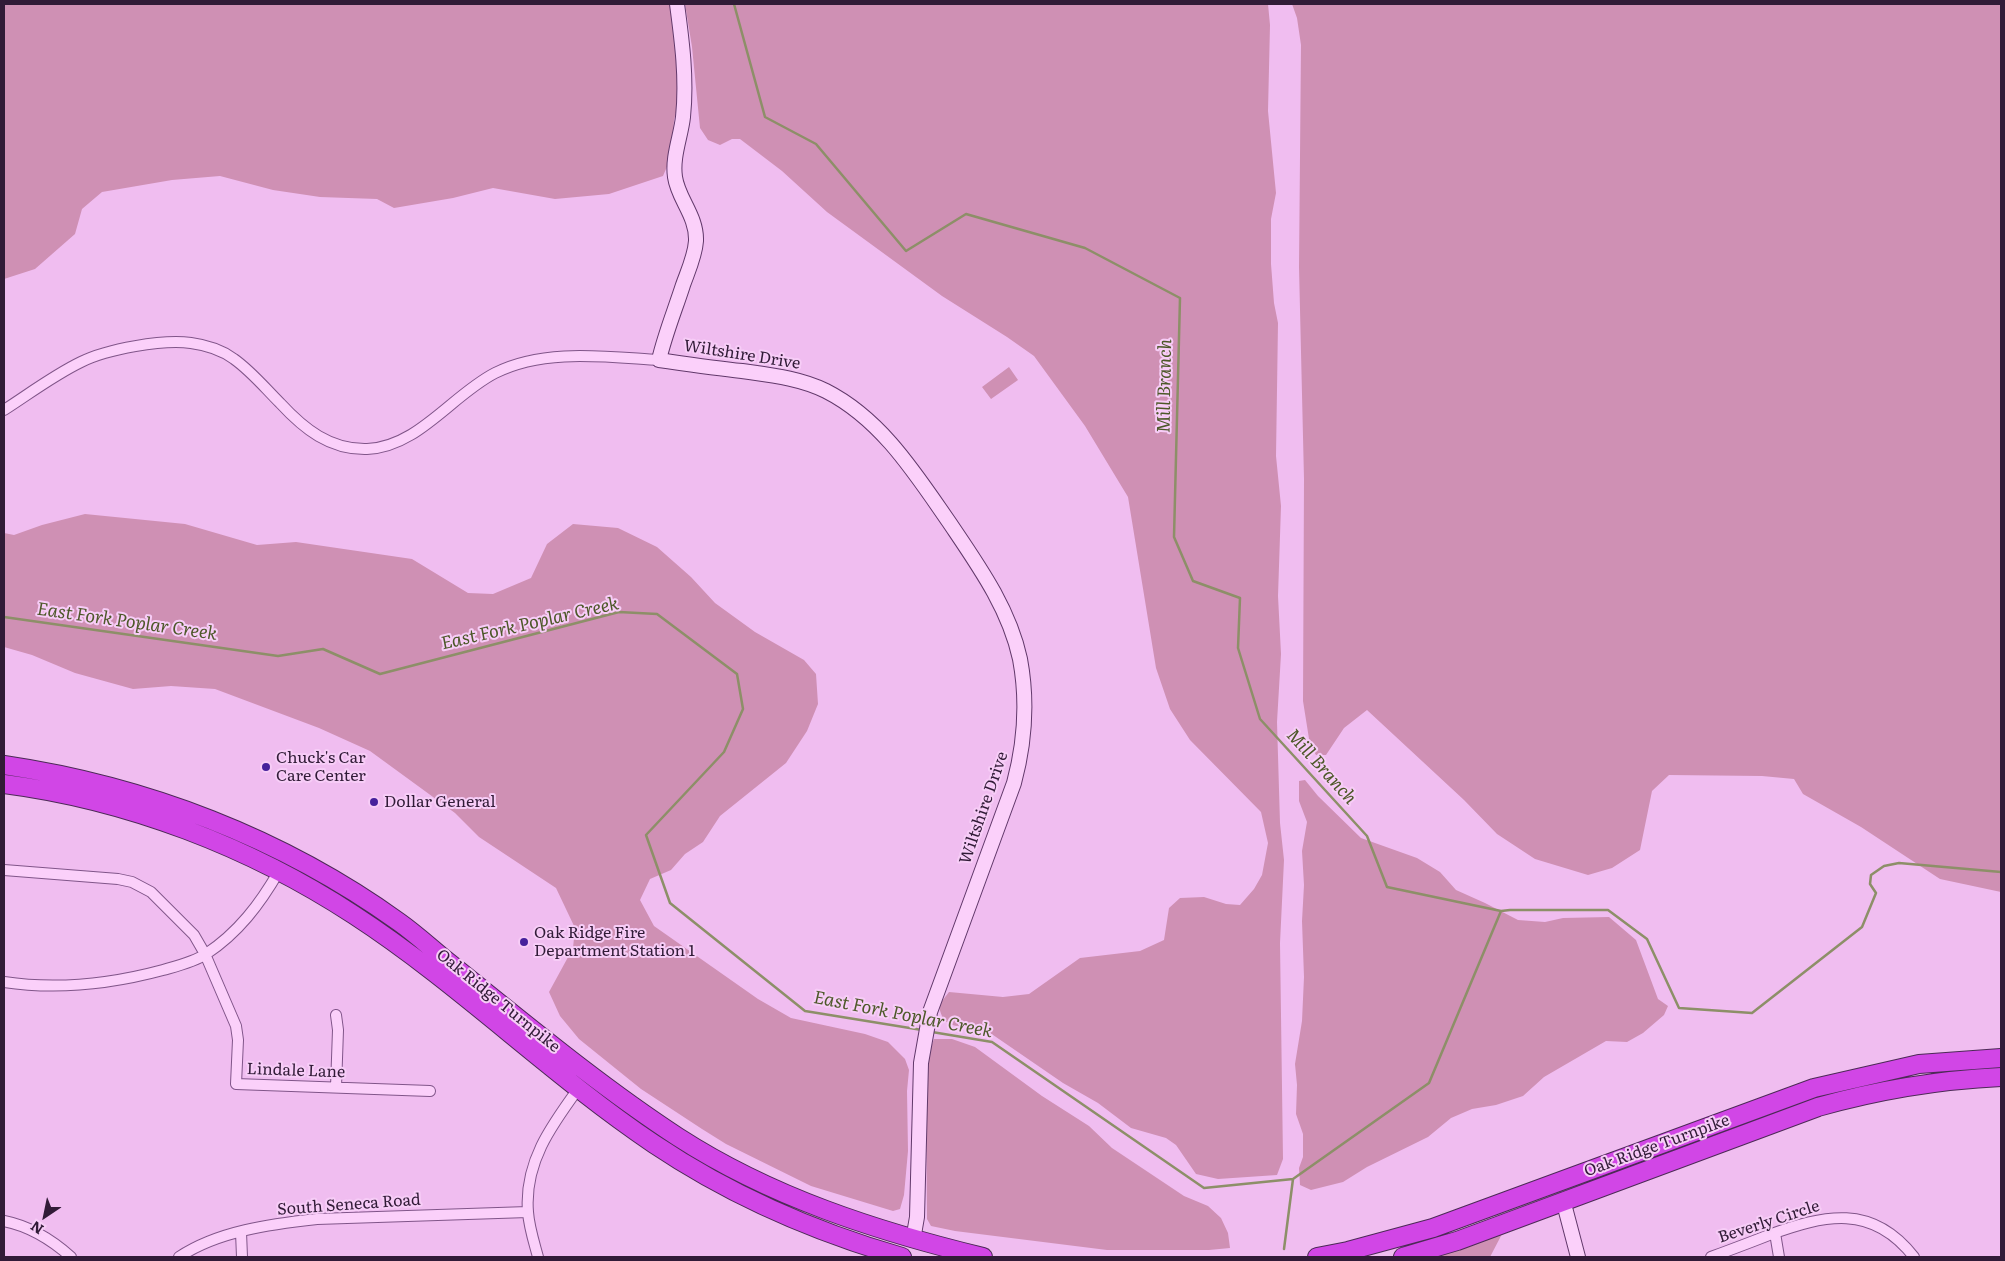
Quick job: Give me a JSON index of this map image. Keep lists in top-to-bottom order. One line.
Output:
{"streets":{"highway":["Oak Ridge Turnpike"],"street":["Wiltshire Drive","Lindale Lane","South Seneca Road","Beverly Circle"]},"crossings":[["Wiltshire Drive","Oak Ridge Turnpike"]],"water":["Mill Branch","East Fork Poplar Creek"],"places":["Chuck's Car Care Center","Dollar General","Oak Ridge Fire Department Station 1"],"north":"bottom left"}
